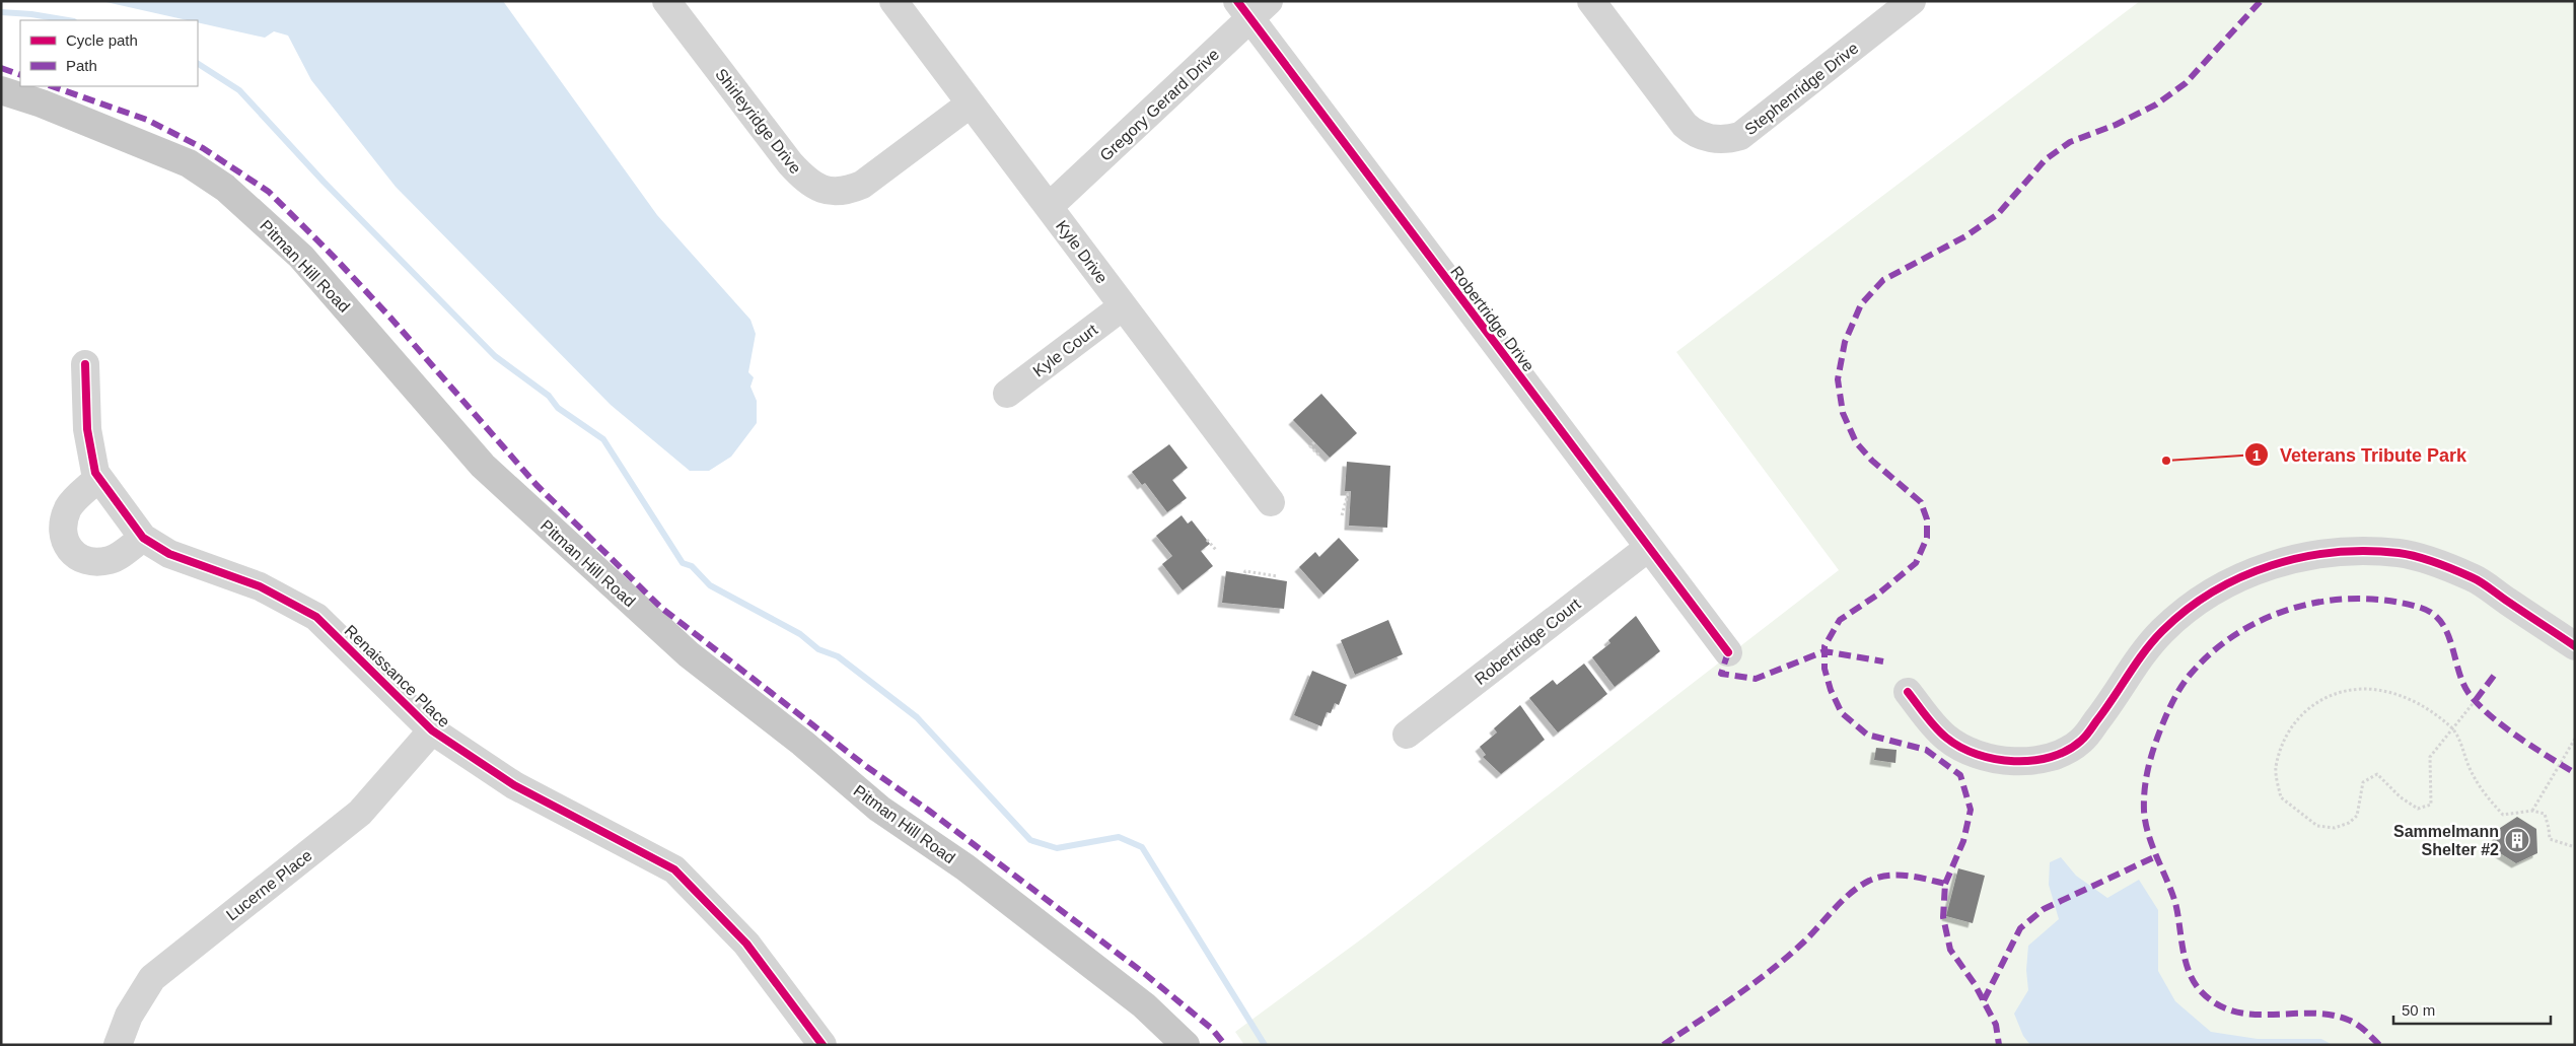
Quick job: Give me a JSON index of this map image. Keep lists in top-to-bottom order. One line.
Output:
{"streets":{"main road":["Pitman Hill Road"],"street":["Stephenridge Drive","Gregory Gerard Drive","Shirleyridge Drive","Kyle Drive","Robertridge Drive","Kyle Court","Robertridge Court","Renaissance Place","Lucerne Place"]},"crossings":[["Gregory Gerard Drive","Kyle Drive"],["Gregory Gerard Drive","Robertridge Drive"],["Shirleyridge Drive","Kyle Drive"],["Kyle Drive","Kyle Court"],["Robertridge Drive","Robertridge Court"],["Renaissance Place","Lucerne Place"]],"places":{"other":["Veterans Tribute Park"],"building":["Sammelmann Shelter #2"]},"legend":["Cycle path","Path"],"scale_bar":"50 m"}
